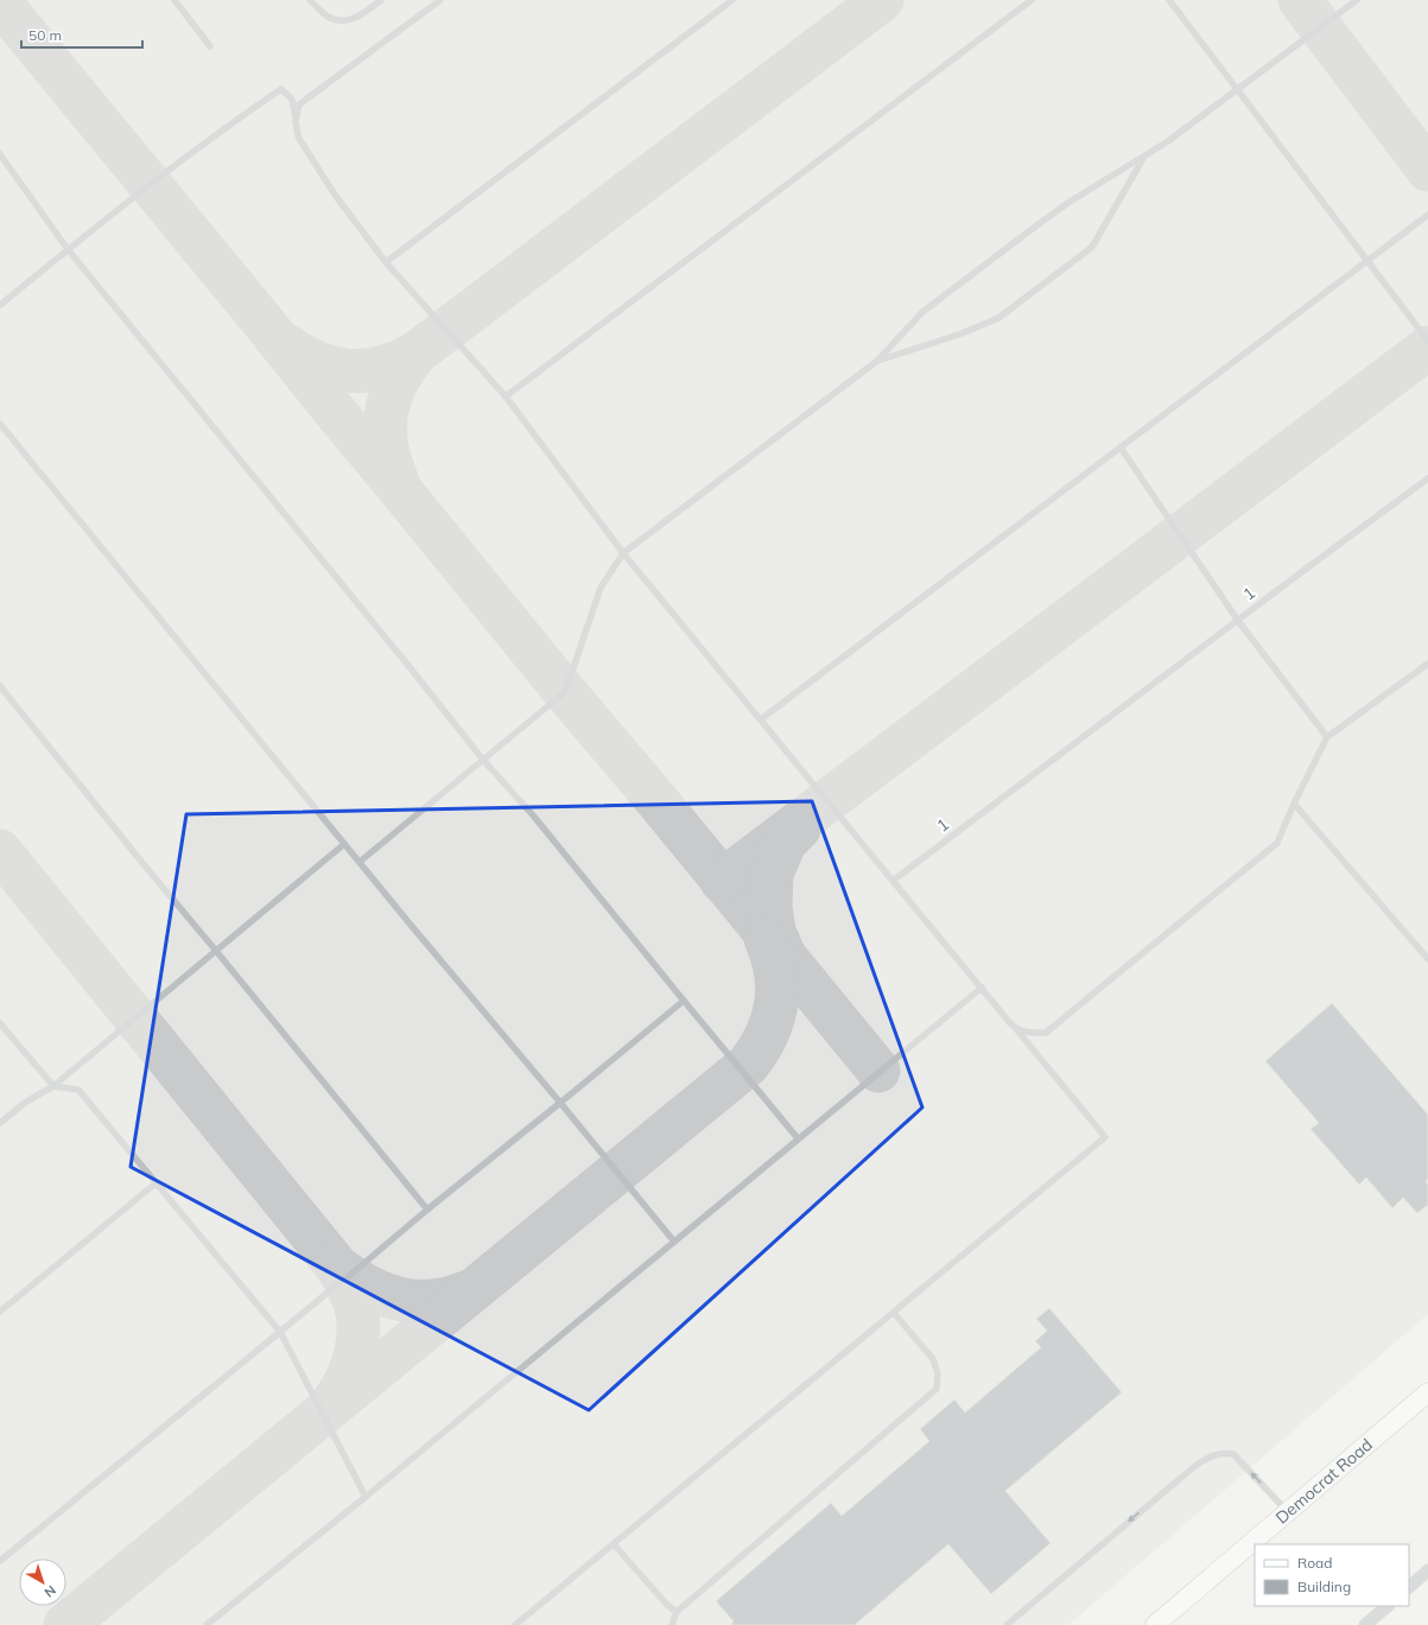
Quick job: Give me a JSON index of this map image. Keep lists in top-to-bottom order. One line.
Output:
{"streets":{"main road":["Democrat Road"],"lane":["1"]},"legend":["Road","Building"],"scale_bar":"50 m","north":"bottom right"}
